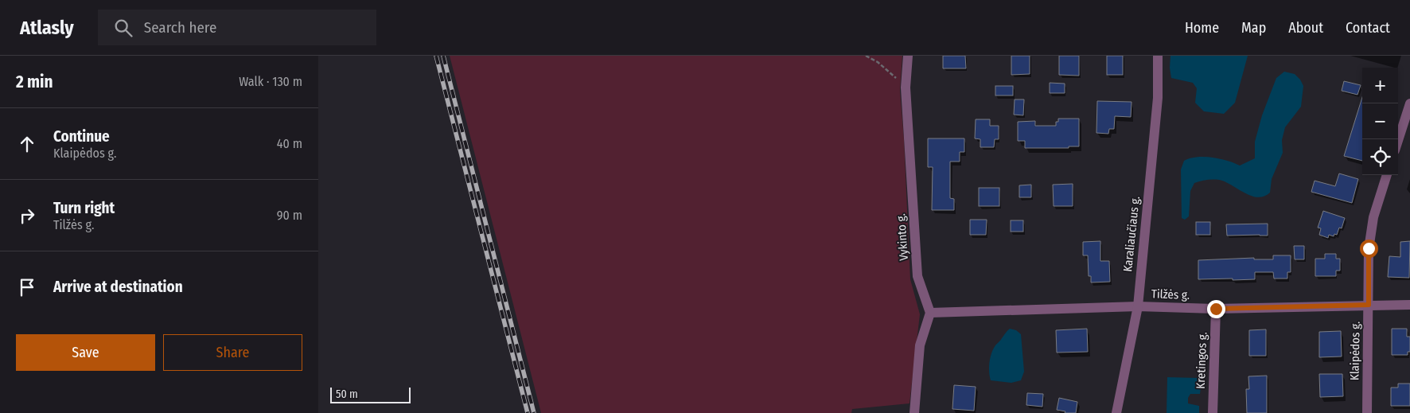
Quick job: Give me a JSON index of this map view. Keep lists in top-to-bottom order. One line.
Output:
{"streets":{"street":["Karaliaučiaus g.","Vykinto g.","Tilžės g.","Klaipėdos g.","Kretingos g."]},"crossings":[["Karaliaučiaus g.","Tilžės g."],["Vykinto g.","Tilžės g."],["Tilžės g.","Klaipėdos g."],["Tilžės g.","Kretingos g."]],"scale_bar":"50 m","page":{"header":"Atlasly","search":"Search here","nav":["Home","Map","About","Contact"],"heading":["2 min","Walk · 130 m"],"map_buttons":["+","−"],"list":[["Continue","Klaipėdos g.","40 m"],["Turn right","Tilžės g.","90 m"],"Arrive at destination"],"buttons":["Save","Share"],"scale":"50 m"}}
